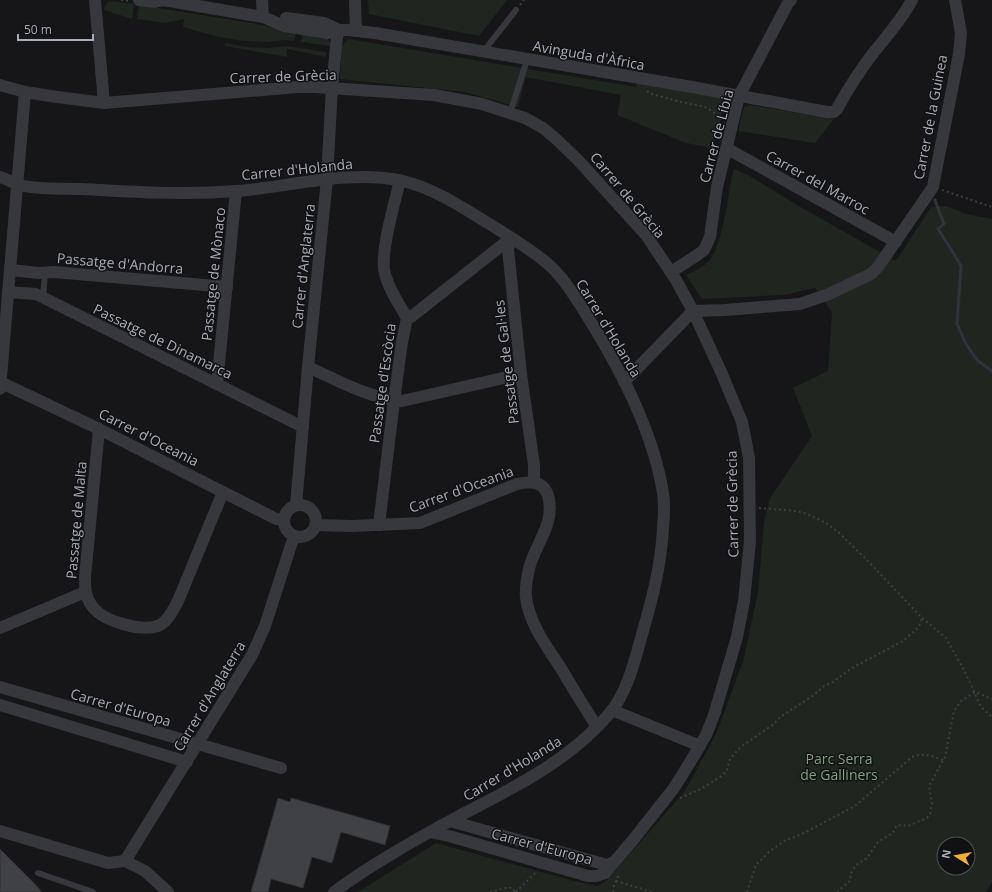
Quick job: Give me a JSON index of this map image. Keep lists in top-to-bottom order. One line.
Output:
{"streets":{"street":["Avinguda d'Àfrica","Carrer de Grècia","Carrer de la Guinea","Carrer de Líbia","Carrer d'Holanda","Carrer del Marroc","Passatge d'Andorra","Carrer d'Anglaterra","Passatge de Mònaco","Passatge de Dinamarca","Passatge de Gal·les","Passatge d'Escòcia","Carrer d'Oceania","Passatge de Malta","Carrer d'Europa"]},"crossings":[["Avinguda d'Àfrica","Carrer de Líbia"],["Avinguda d'Àfrica","Carrer d'Anglaterra"],["Carrer de Grècia","Carrer de la Guinea"],["Carrer de Grècia","Carrer de Líbia"],["Carrer de Grècia","Carrer d'Anglaterra"],["Carrer de Grècia","Carrer d'Europa"],["Carrer de la Guinea","Carrer del Marroc"],["Carrer de Líbia","Carrer del Marroc"],["Carrer d'Holanda","Carrer d'Anglaterra"],["Carrer d'Holanda","Passatge de Mònaco"],["Carrer d'Holanda","Passatge de Gal·les"],["Carrer d'Holanda","Passatge d'Escòcia"],["Carrer d'Holanda","Carrer d'Oceania"],["Carrer d'Holanda","Carrer d'Europa"],["Passatge d'Andorra","Passatge de Mònaco"],["Carrer d'Anglaterra","Passatge de Dinamarca"],["Carrer d'Anglaterra","Carrer d'Oceania"],["Carrer d'Anglaterra","Carrer d'Europa"],["Passatge de Mònaco","Passatge de Dinamarca"],["Passatge de Gal·les","Carrer d'Oceania"],["Passatge d'Escòcia","Carrer d'Oceania"],["Carrer d'Oceania","Passatge de Malta"]],"parks":["Parc Serra de Galliners"],"scale_bar":"50 m","north":"left"}
